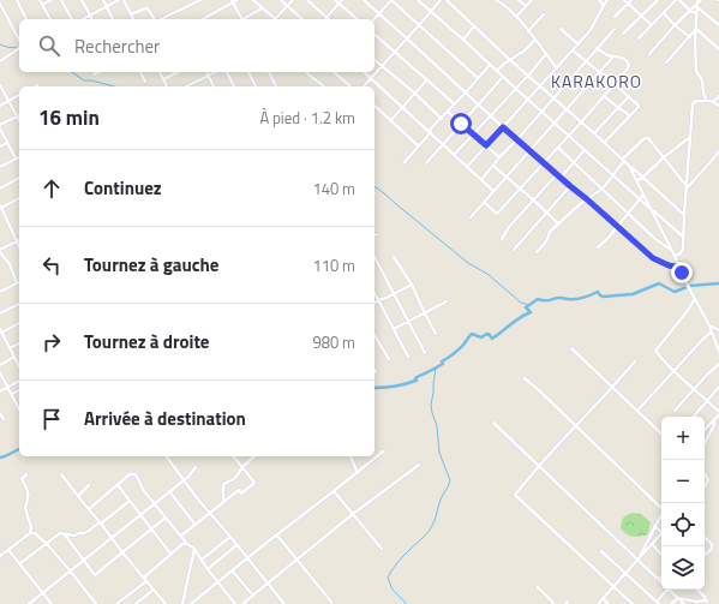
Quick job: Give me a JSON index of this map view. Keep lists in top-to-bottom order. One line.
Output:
{"districts":["KARAKORO"],"page":{"search":"Rechercher","heading":["16 min","À pied · 1.2 km"],"list":[["Continuez","140 m"],["Tournez à gauche","110 m"],["Tournez à droite","980 m"],"Arrivée à destination"],"map_buttons":["+","−"]}}
